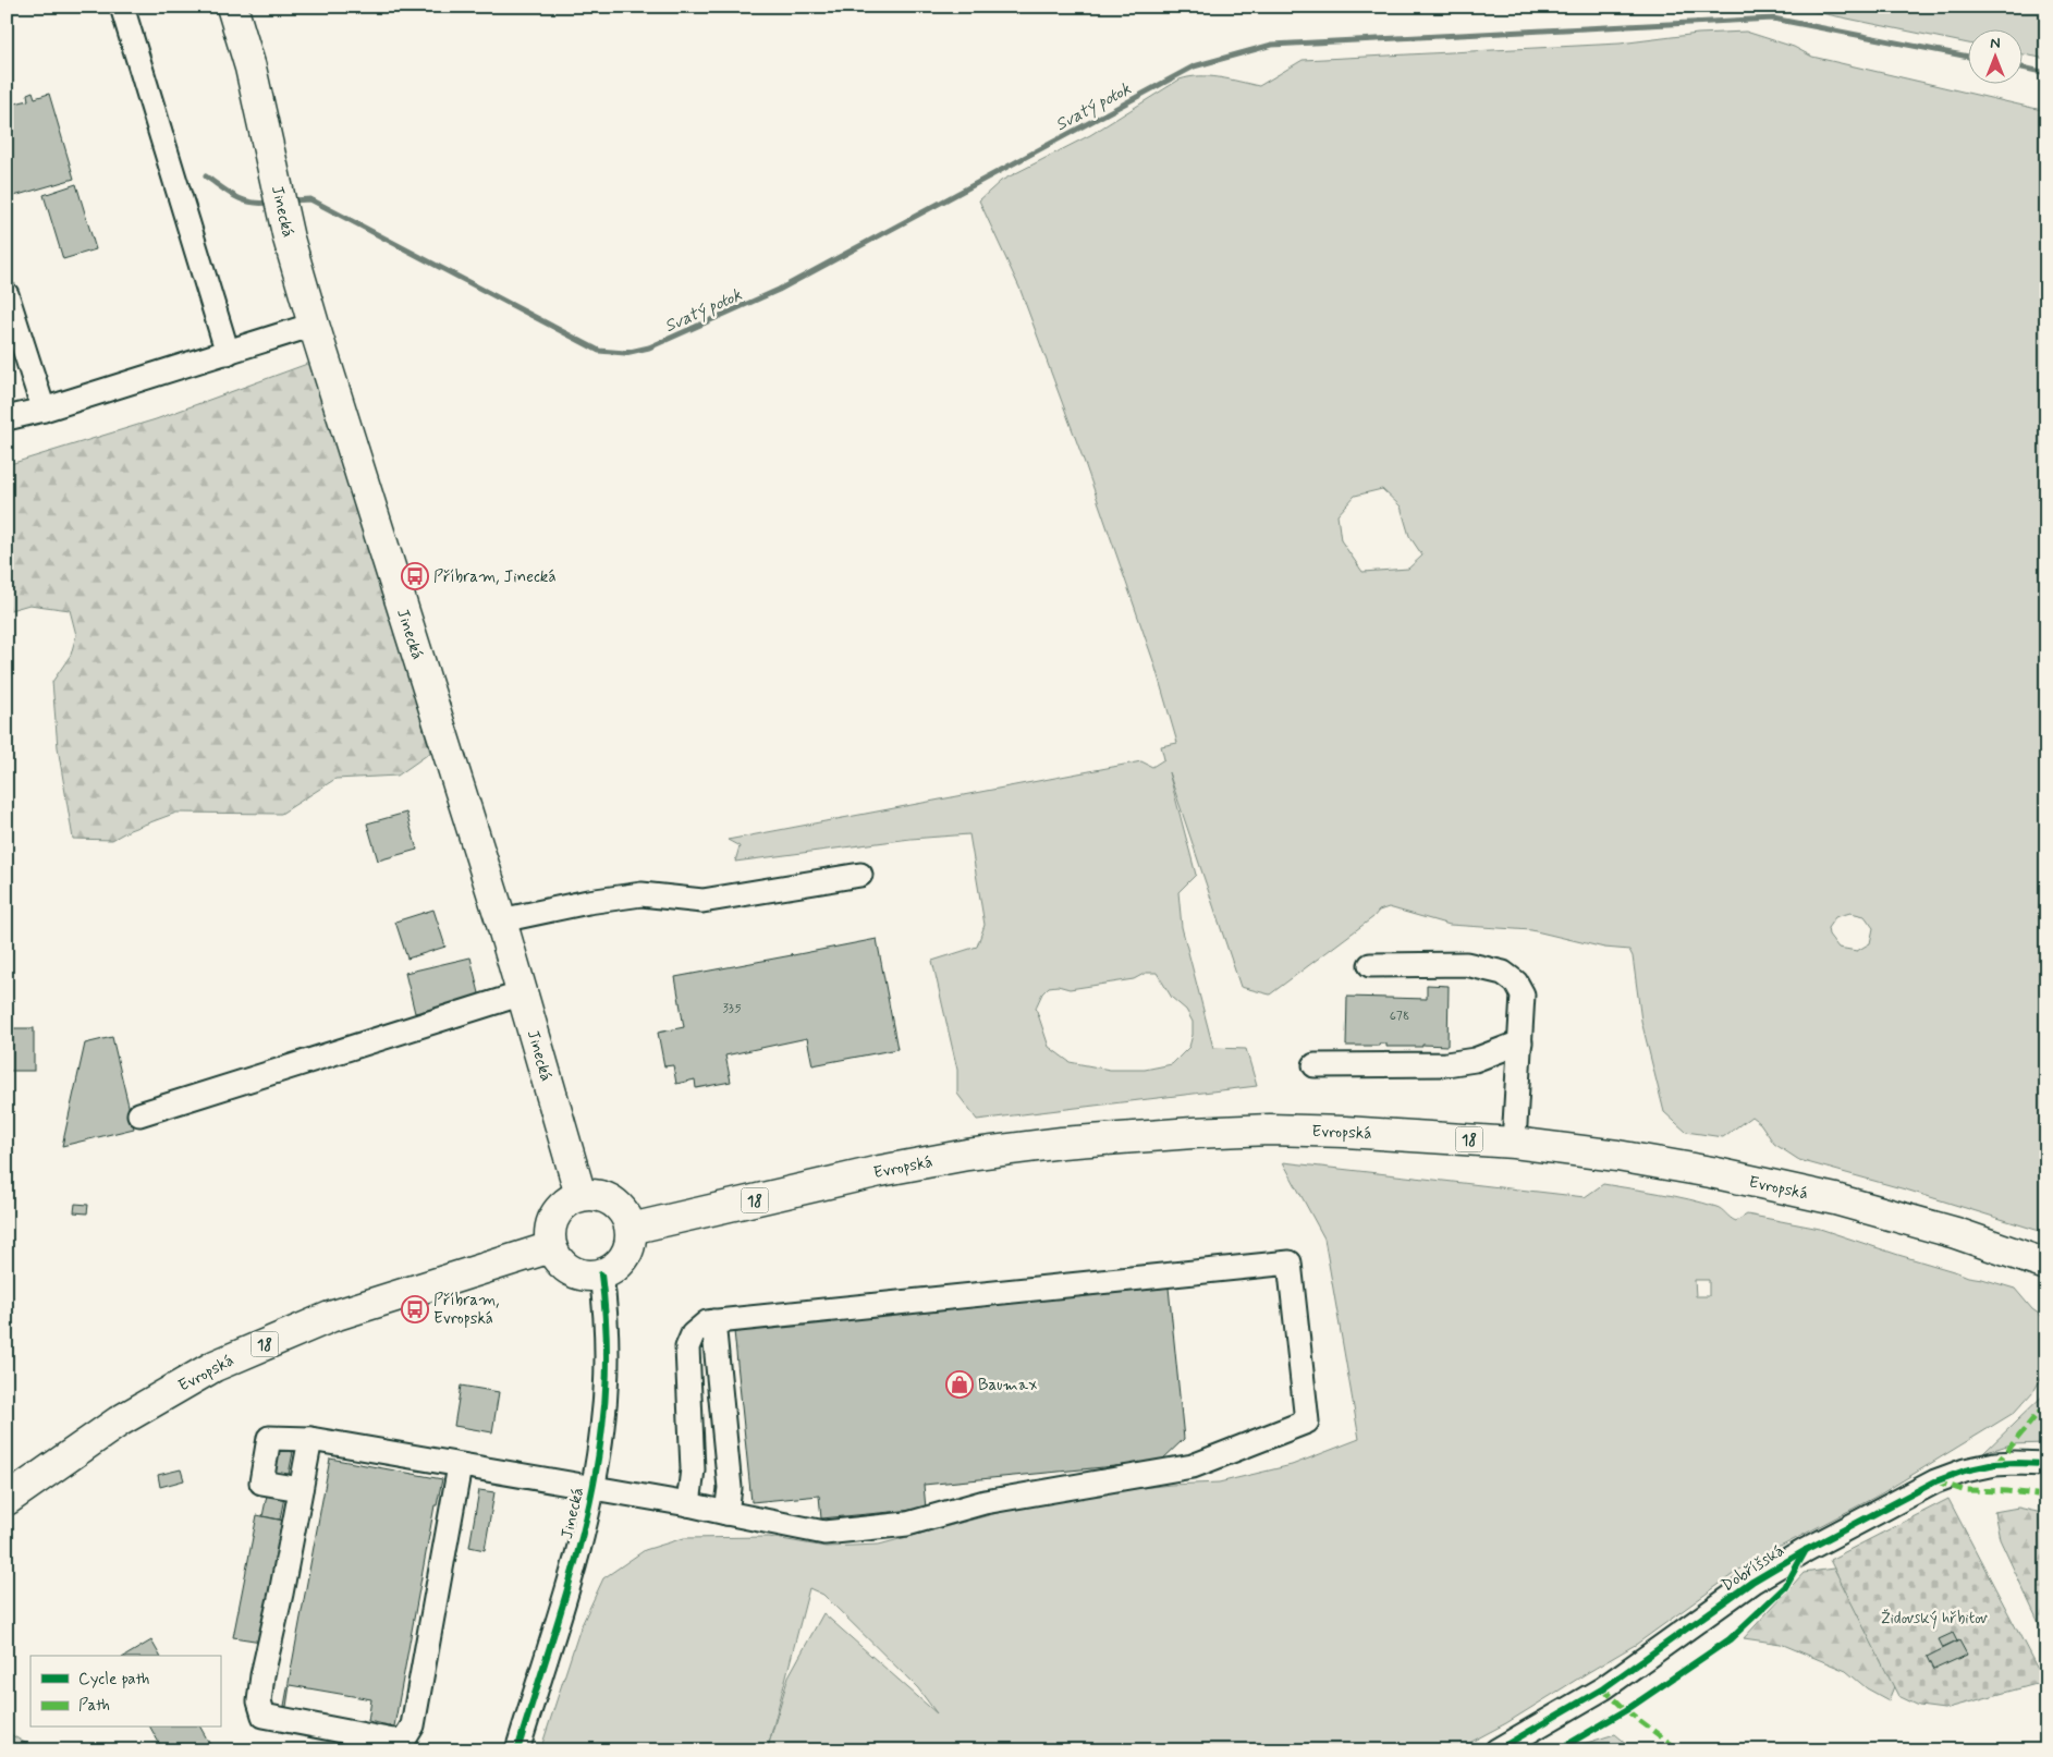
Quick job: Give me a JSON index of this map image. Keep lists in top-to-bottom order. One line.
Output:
{"streets":{"main road":["Jinecká","Evropská","18"],"street":["Dobříšská"]},"crossings":[["Jinecká","Evropská"]],"water":["Svatý potok"],"parks":["Židovský hřbitov"],"places":{"bus stop":["Příbram, Jinecká","Příbram, Evropská"],"shop":["Baumax"]},"house_numbers":["335","678"],"legend":["Cycle path","Path"],"north":"top"}
